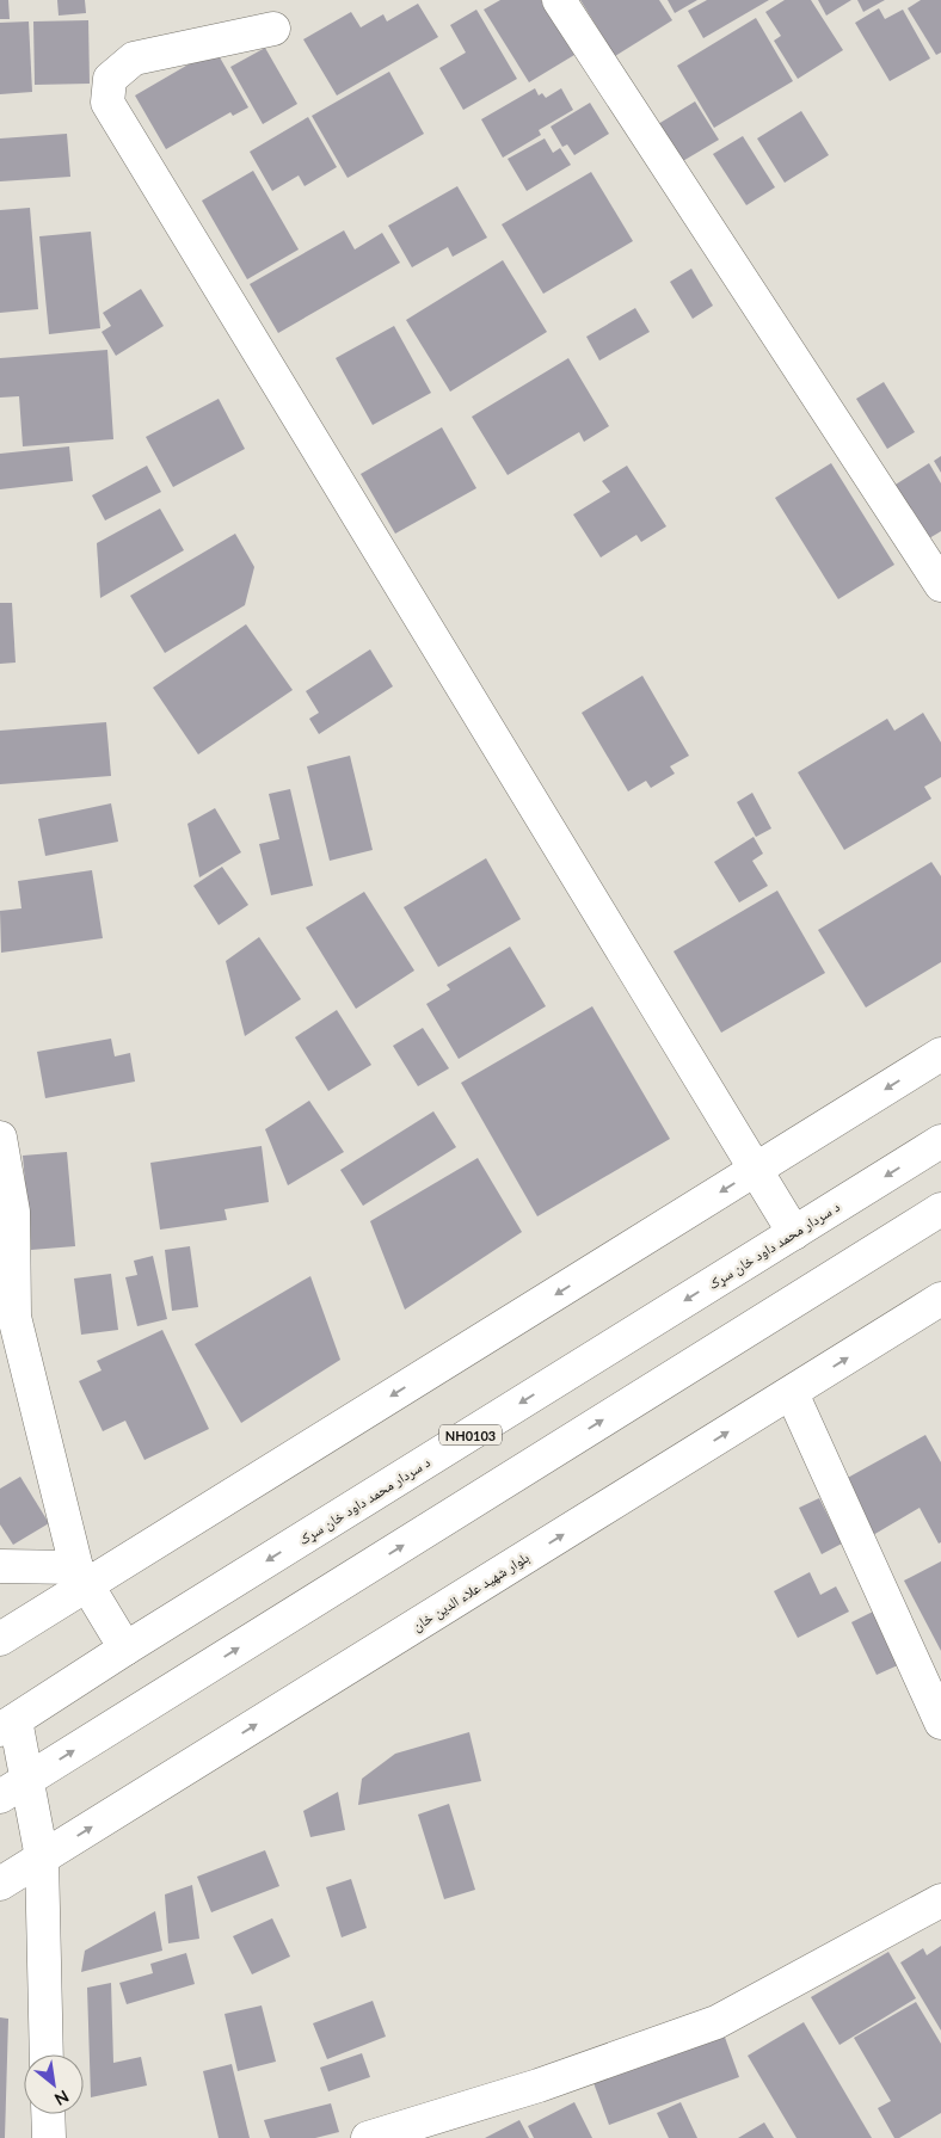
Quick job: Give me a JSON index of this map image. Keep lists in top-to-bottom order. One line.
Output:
{"streets":{"main road":["د سردار محمد داود خان سړک","NH0103","بلوار شهید علاء الدین خان"]},"north":"bottom right"}
